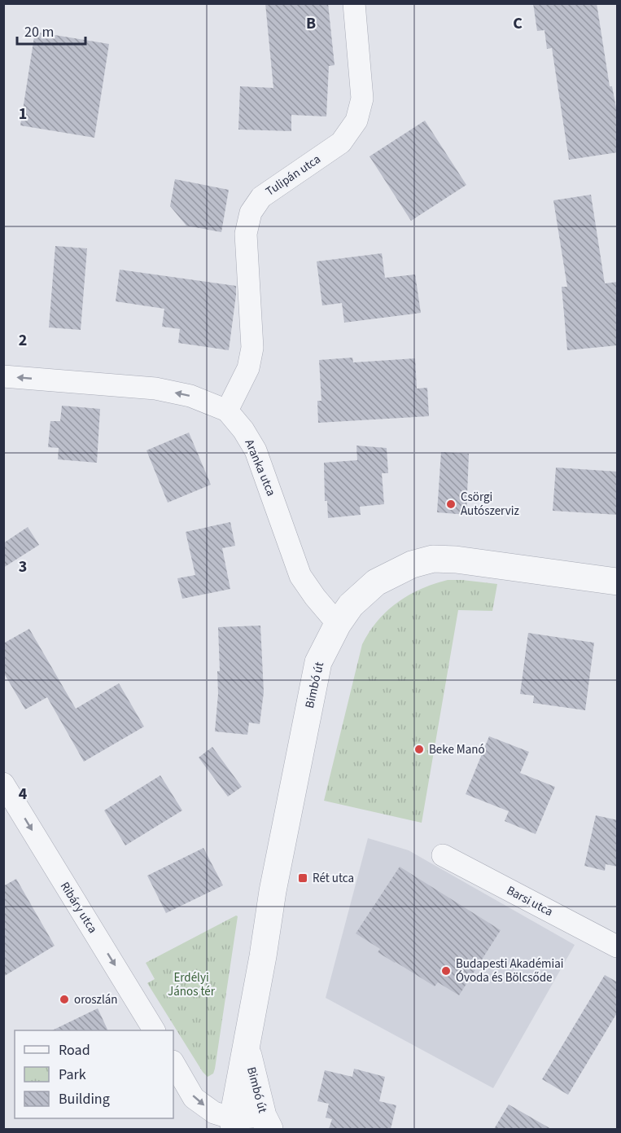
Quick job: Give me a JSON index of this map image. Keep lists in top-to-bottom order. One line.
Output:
{"streets":{"street":["Tulipán utca","Aranka utca","Bimbó út","Barsi utca","Ribáry utca"]},"crossings":[["Tulipán utca","Aranka utca"],["Aranka utca","Bimbó út"]],"one_way":["Aranka utca","Ribáry utca"],"parks":["Erdélyi János tér"],"places":{"other":["Csörgi Autószerviz","Beke Manó","Budapesti Akadémiai Óvoda és Bölcsőde","oroszlán"],"transit":["Rét utca"]},"legend":["Road","Park","Building"],"scale_bar":"20 m","grid":{"columns":["B","C"],"rows":["1","2","3","4"]}}
